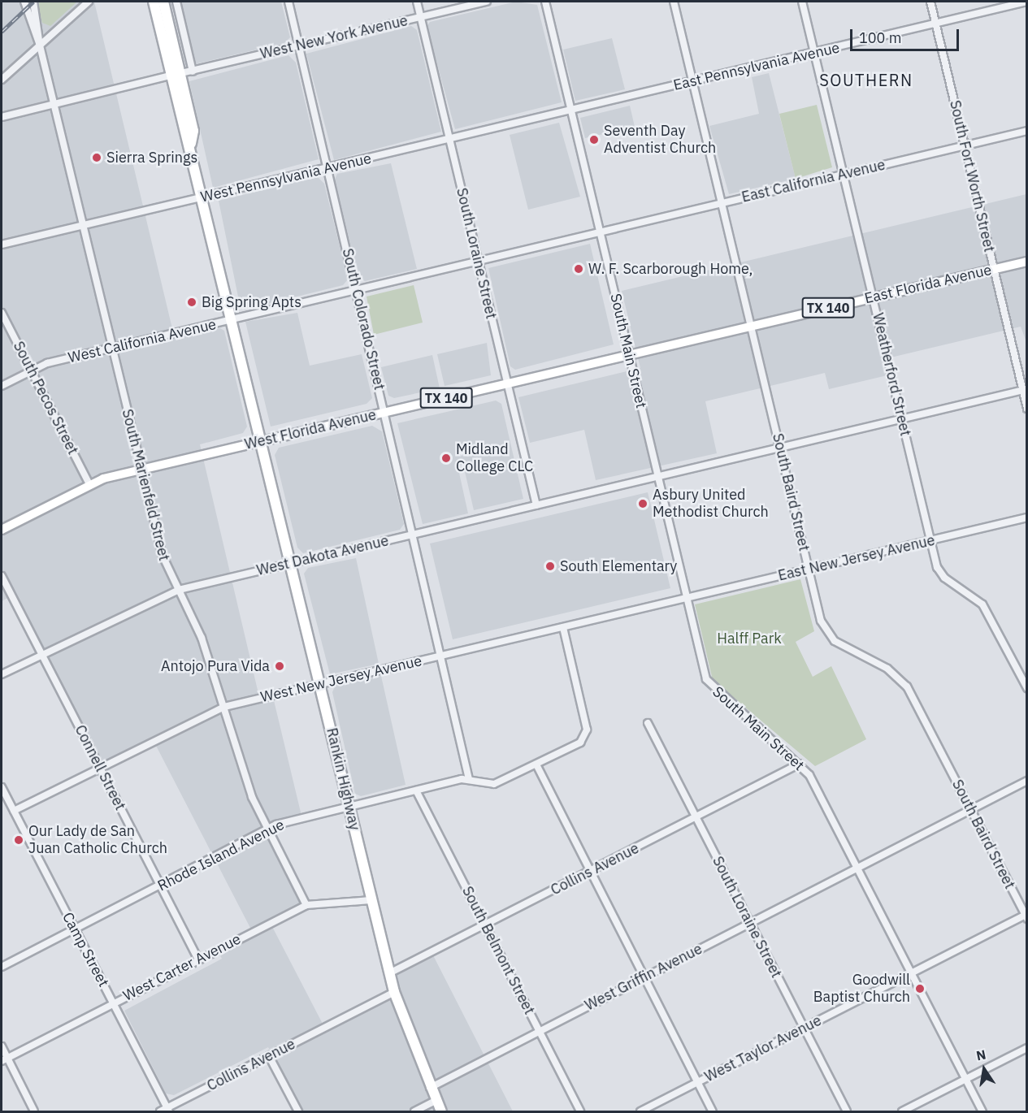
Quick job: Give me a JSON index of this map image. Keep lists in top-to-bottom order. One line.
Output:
{"streets":{"highway":["Rankin Highway"],"main road":["East Florida Avenue","TX 140","West Florida Avenue"],"street":["West New York Avenue","East Pennsylvania Avenue","South Fort Worth Street","West Pennsylvania Avenue","East California Avenue","South Loraine Street","South Colorado Street","West California Avenue","South Main Street","Weatherford Street","South Pecos Street","South Marienfeld Street","South Baird Street","West Dakota Avenue","East New Jersey Avenue","West New Jersey Avenue","Connell Street","Rhode Island Avenue","Collins Avenue","Camp Street","South Belmont Street","West Carter Avenue","West Griffin Avenue","West Taylor Avenue"]},"crossings":[["West New York Avenue","South Loraine Street"],["West New York Avenue","South Colorado Street"],["East Pennsylvania Avenue","South Fort Worth Street"],["East Pennsylvania Avenue","West Pennsylvania Avenue"],["East Pennsylvania Avenue","South Main Street"],["East Pennsylvania Avenue","Weatherford Street"],["East Pennsylvania Avenue","South Baird Street"],["South Fort Worth Street","East California Avenue"],["South Fort Worth Street","East Florida Avenue"],["South Fort Worth Street","West Dakota Avenue"],["West Pennsylvania Avenue","South Loraine Street"],["West Pennsylvania Avenue","South Colorado Street"],["West Pennsylvania Avenue","South Main Street"],["West Pennsylvania Avenue","South Marienfeld Street"],["West Pennsylvania Avenue","Rankin Highway"],["East California Avenue","West California Avenue"],["East California Avenue","South Main Street"],["East California Avenue","Weatherford Street"],["East California Avenue","South Baird Street"],["South Loraine Street","West California Avenue"],["South Loraine Street","West Florida Avenue"],["South Loraine Street","West Dakota Avenue"],["South Loraine Street","Collins Avenue"],["South Loraine Street","West Griffin Avenue"],["South Loraine Street","West Taylor Avenue"],["East Florida Avenue","South Main Street"],["East Florida Avenue","Weatherford Street"],["East Florida Avenue","West Florida Avenue"],["East Florida Avenue","South Baird Street"],["South Colorado Street","West California Avenue"],["South Colorado Street","West Florida Avenue"],["South Colorado Street","West Dakota Avenue"],["South Colorado Street","West New Jersey Avenue"],["South Colorado Street","Rhode Island Avenue"],["West California Avenue","South Main Street"],["West California Avenue","South Pecos Street"],["West California Avenue","South Marienfeld Street"],["West California Avenue","Rankin Highway"],["South Main Street","West Florida Avenue"],["South Main Street","West Dakota Avenue"],["South Main Street","East New Jersey Avenue"],["South Main Street","West New Jersey Avenue"],["South Main Street","Collins Avenue"],["South Main Street","West Griffin Avenue"],["South Main Street","West Taylor Avenue"],["Weatherford Street","West Dakota Avenue"],["Weatherford Street","East New Jersey Avenue"],["South Pecos Street","West Florida Avenue"],["West Florida Avenue","South Marienfeld Street"],["West Florida Avenue","Rankin Highway"],["South Marienfeld Street","West Dakota Avenue"],["South Marienfeld Street","West New Jersey Avenue"],["South Marienfeld Street","Rhode Island Avenue"],["South Marienfeld Street","West Carter Avenue"],["South Baird Street","West Dakota Avenue"],["South Baird Street","East New Jersey Avenue"],["South Baird Street","West Griffin Avenue"],["South Baird Street","West Taylor Avenue"],["West Dakota Avenue","Connell Street"],["West Dakota Avenue","Rankin Highway"],["East New Jersey Avenue","West New Jersey Avenue"],["West New Jersey Avenue","Connell Street"],["West New Jersey Avenue","Rankin Highway"],["West New Jersey Avenue","Rhode Island Avenue"],["West New Jersey Avenue","Camp Street"],["Connell Street","Rhode Island Avenue"],["Connell Street","West Carter Avenue"],["Rankin Highway","Rhode Island Avenue"],["Rankin Highway","Collins Avenue"],["Rankin Highway","West Carter Avenue"],["Rankin Highway","West Griffin Avenue"],["Rhode Island Avenue","Camp Street"],["Rhode Island Avenue","South Belmont Street"],["Collins Avenue","Camp Street"],["Collins Avenue","South Belmont Street"],["Camp Street","West Carter Avenue"],["South Belmont Street","West Griffin Avenue"]],"districts":["SOUTHERN"],"parks":["Halff Park"],"places":["Seventh Day Adventist Church","Sierra Springs","W. F. Scarborough Home,","Big Spring Apts","Midland College CLC","Asbury United Methodist Church","South Elementary","Antojo Pura Vida","Our Lady de San Juan Catholic Church","Goodwill Baptist Church"],"scale_bar":"100 m","north":"top"}
